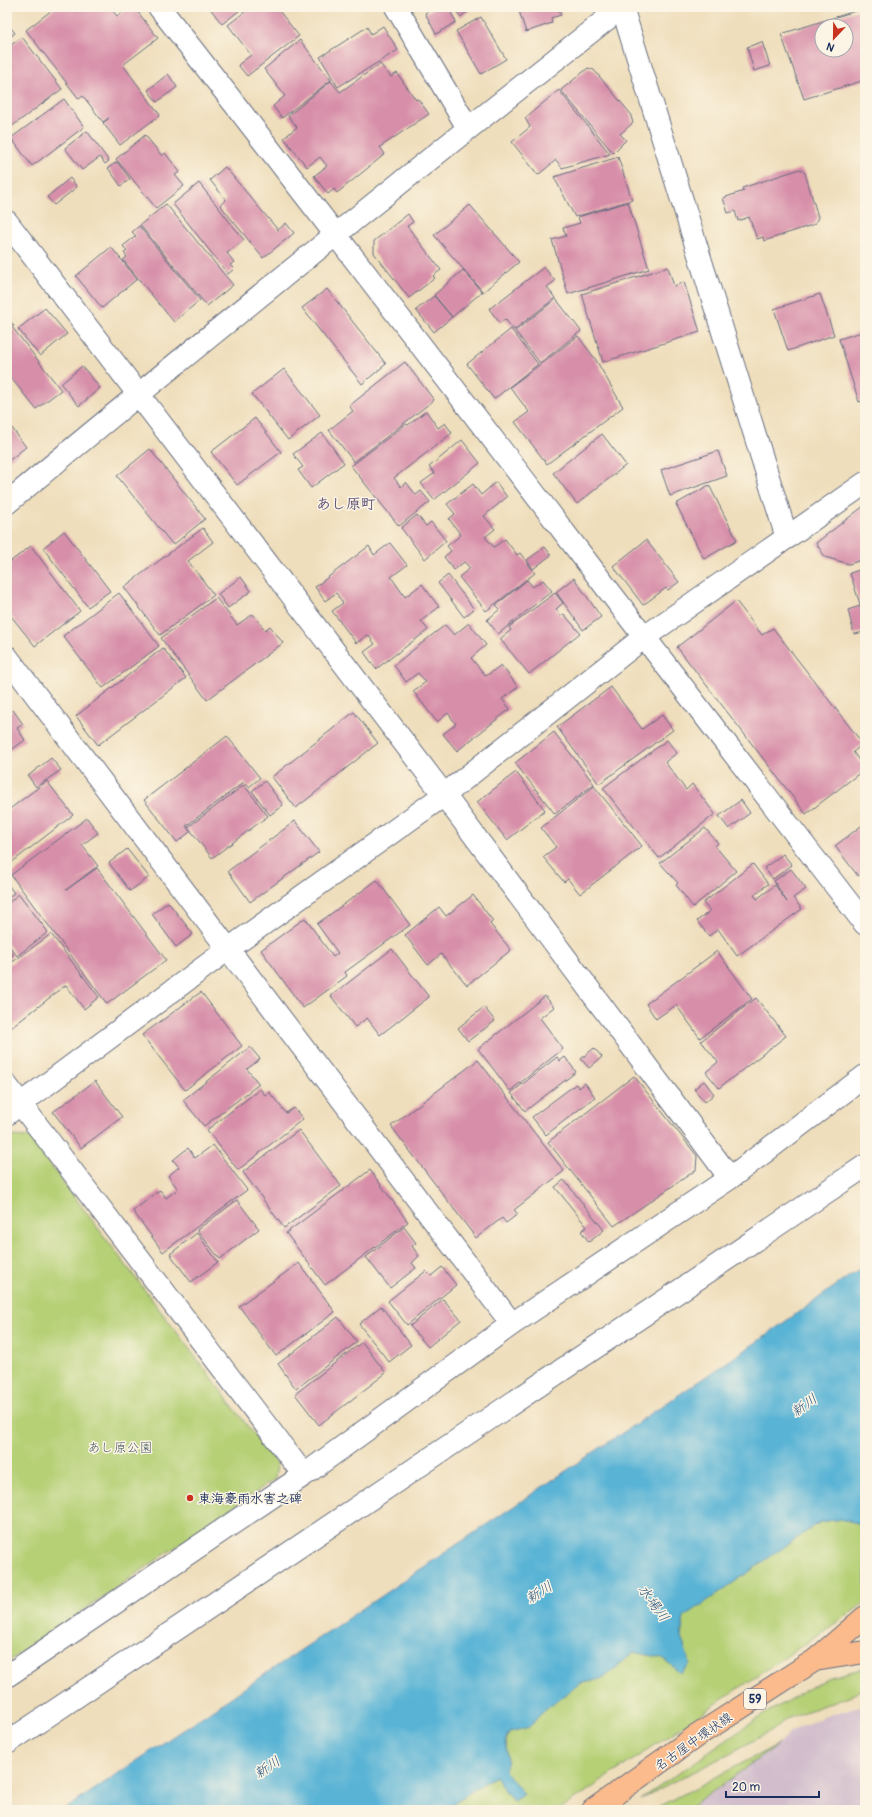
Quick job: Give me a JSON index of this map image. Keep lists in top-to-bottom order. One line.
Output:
{"streets":{"main road":["59","名古屋中環状線"]},"districts":["あし原町"],"water":["新川","水場川"],"parks":["あし原公園"],"places":["東海豪雨水害之碑"],"scale_bar":"20 m","north":"bottom"}
